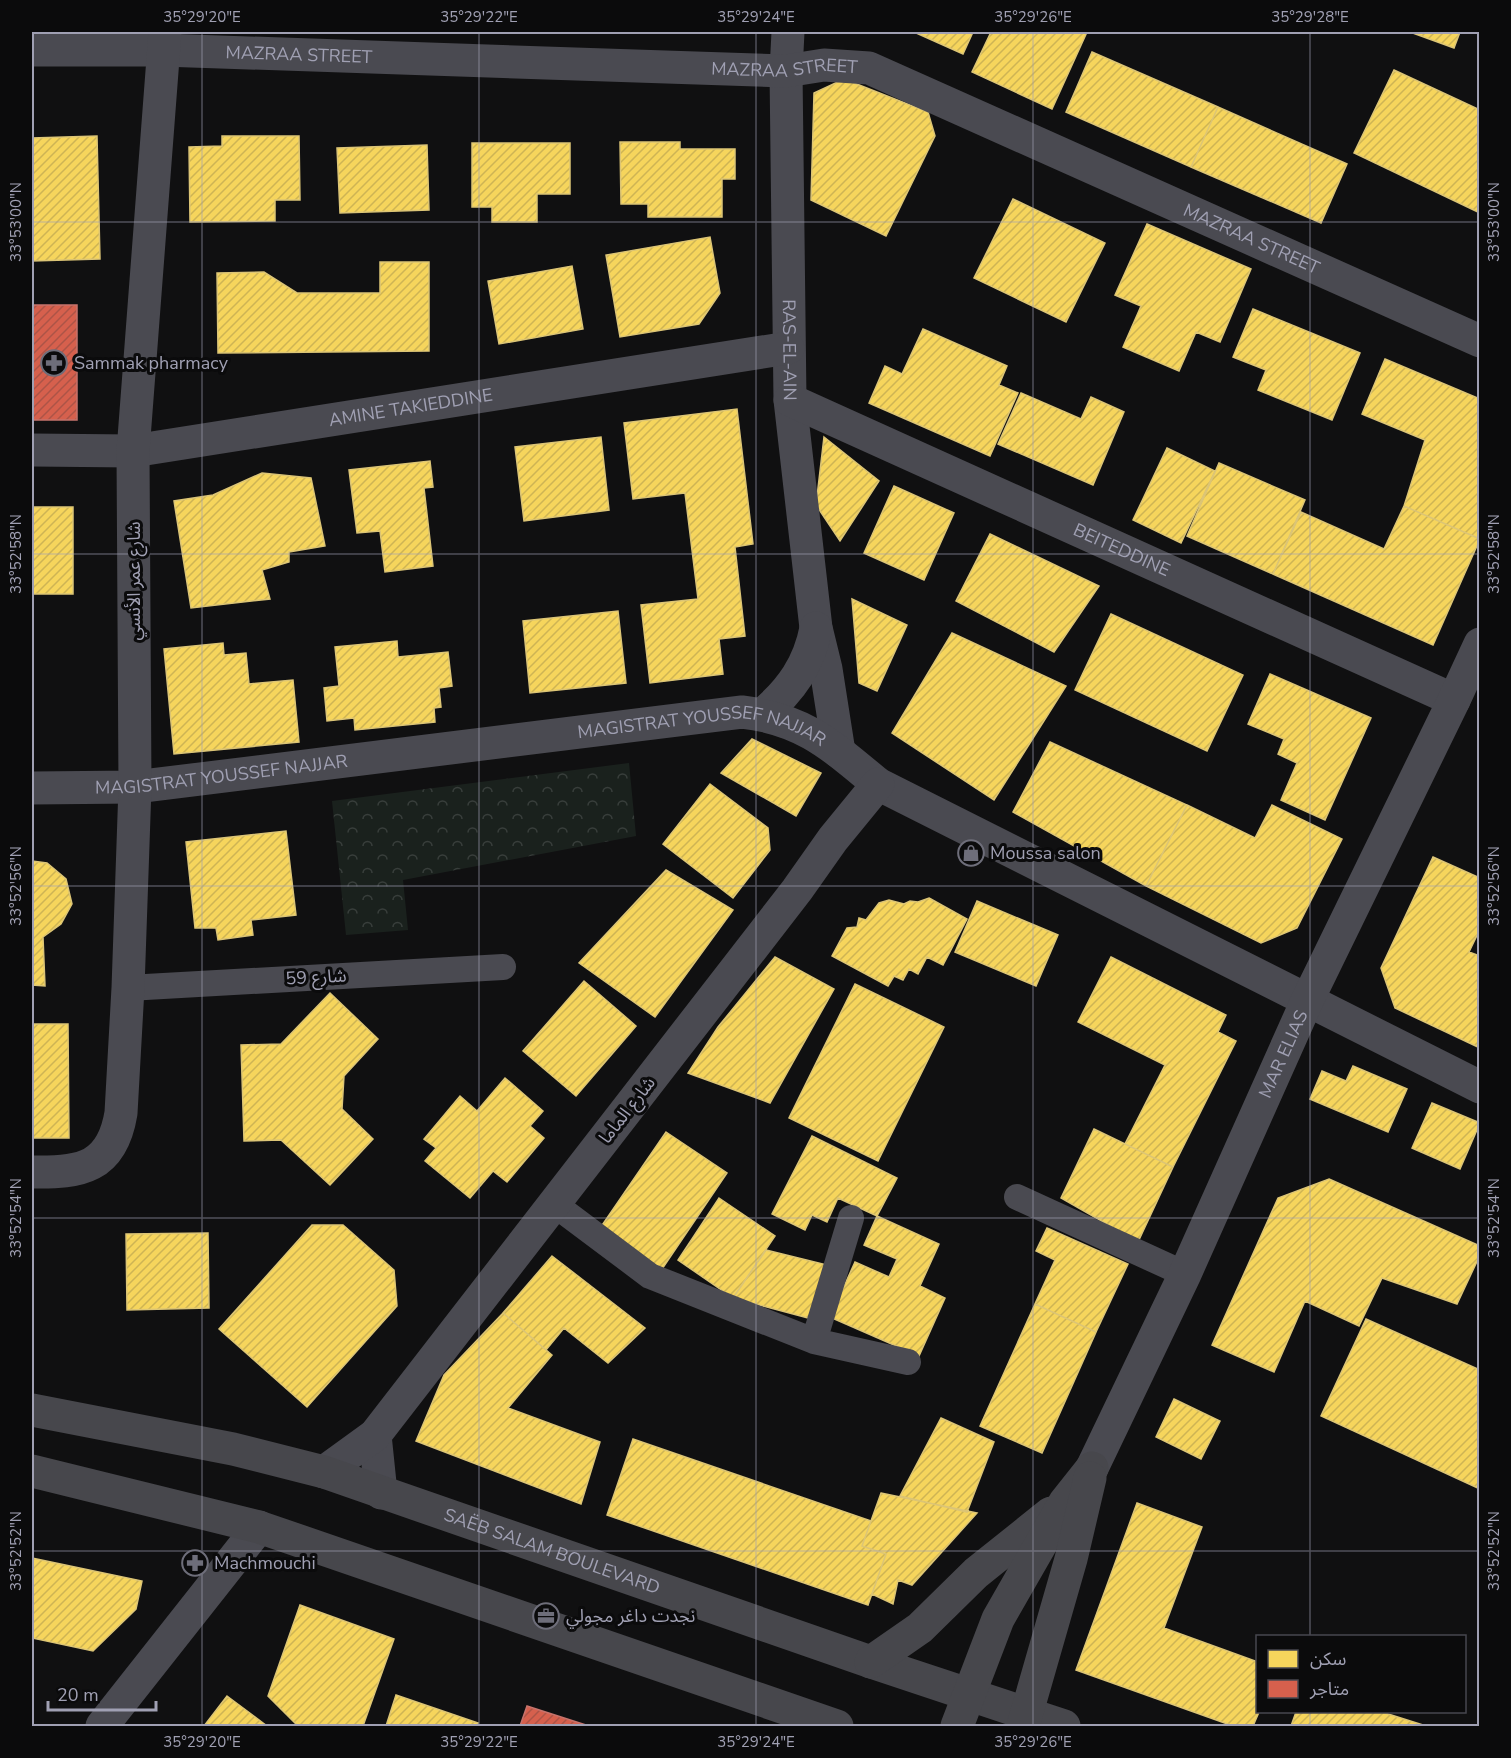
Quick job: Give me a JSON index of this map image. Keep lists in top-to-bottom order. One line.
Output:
{"streets":{"highway":["SAËB SALAM BOULEVARD"],"street":["MAZRAA STREET","RAS-EL-AIN","AMINE TAKIEDDINE","BEITEDDINE","شارع عمر الأنسي","MAGISTRAT YOUSSEF NAJJAR","شارع 59","MAR ELIAS","شارع الماما"]},"crossings":[["MAZRAA STREET","RAS-EL-AIN"],["MAZRAA STREET","شارع عمر الأنسي"],["RAS-EL-AIN","AMINE TAKIEDDINE"],["RAS-EL-AIN","BEITEDDINE"],["RAS-EL-AIN","MAGISTRAT YOUSSEF NAJJAR"],["AMINE TAKIEDDINE","شارع عمر الأنسي"],["BEITEDDINE","MAR ELIAS"],["شارع عمر الأنسي","MAGISTRAT YOUSSEF NAJJAR"],["شارع عمر الأنسي","شارع 59"],["MAGISTRAT YOUSSEF NAJJAR","MAR ELIAS"],["MAGISTRAT YOUSSEF NAJJAR","شارع الماما"],["شارع الماما","SAËB SALAM BOULEVARD"]],"places":{"pharmacy":["Sammak pharmacy","Machmouchi"],"shop":["Moussa salon"],"office":["نجدت داغر مجولي"]},"legend":["سكن","متاجر"],"scale_bar":"20 m","coordinates":["35°29'20\"E","35°29'22\"E","35°29'24\"E","35°29'26\"E","35°29'28\"E","33°53'00\"N","33°52'58\"N","33°52'56\"N","33°52'54\"N","33°52'52\"N"]}
